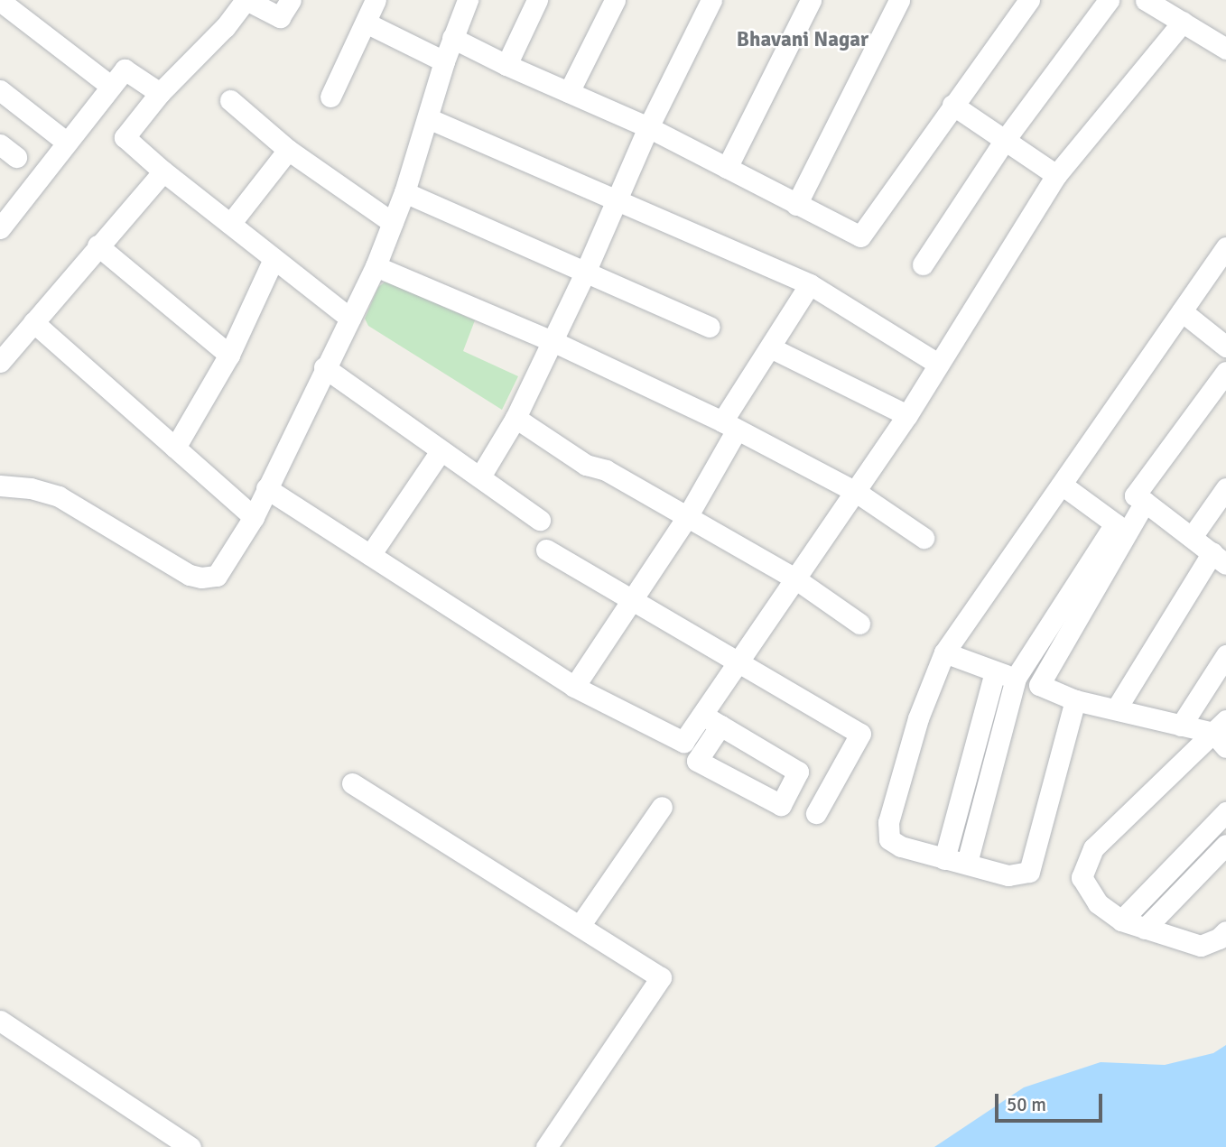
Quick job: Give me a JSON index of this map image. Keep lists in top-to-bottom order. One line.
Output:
{"districts":["Bhavani Nagar"],"scale_bar":"50 m"}
